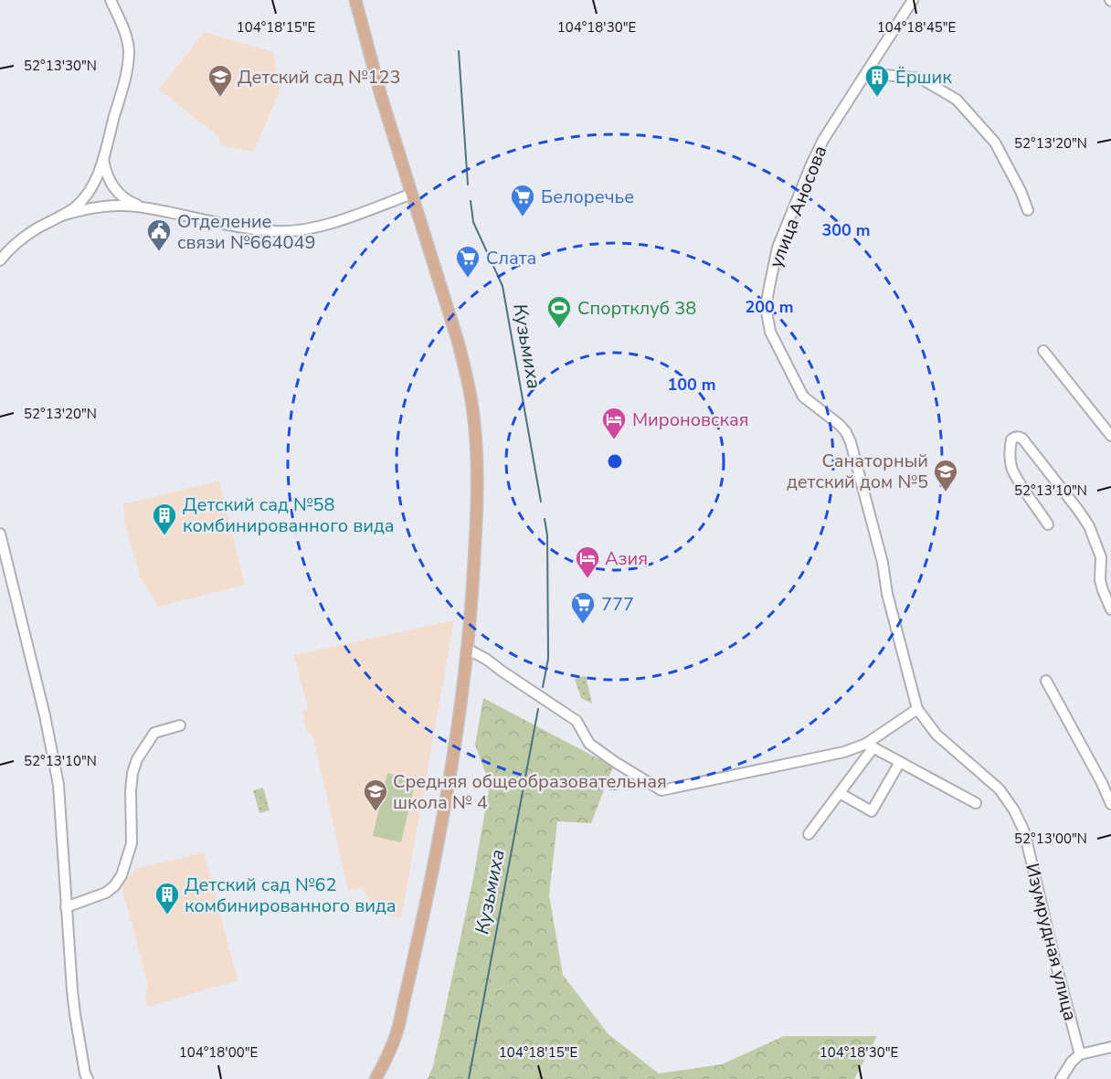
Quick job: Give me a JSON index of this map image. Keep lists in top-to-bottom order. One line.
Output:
{"streets":{"street":["улица Аносова","Изумрудная улица"]},"crossings":[["улица Аносова","Изумрудная улица"]],"water":["Кузьмиха"],"places":{"school or university":["Детский сад №123","Санаторный детский дом №5","Средняя общеобразовательная школа № 4"],"building":["Ёршик","Детский сад №58 комбинированного вида","Детский сад №62 комбинированного вида"],"supermarket":["Белоречье","Слата","777"],"public building":["Отделение связи №664049"],"sports":["Спортклуб 38"],"hotel":["Мироновская","Азия"]},"coordinates":["104°18'15\"E","104°18'30\"E","104°18'45\"E","52°13'30\"N","52°13'20\"N","52°13'10\"N","52°13'00\"N","104°18'00\"E"],"rings":["300 m","200 m","100 m"]}
